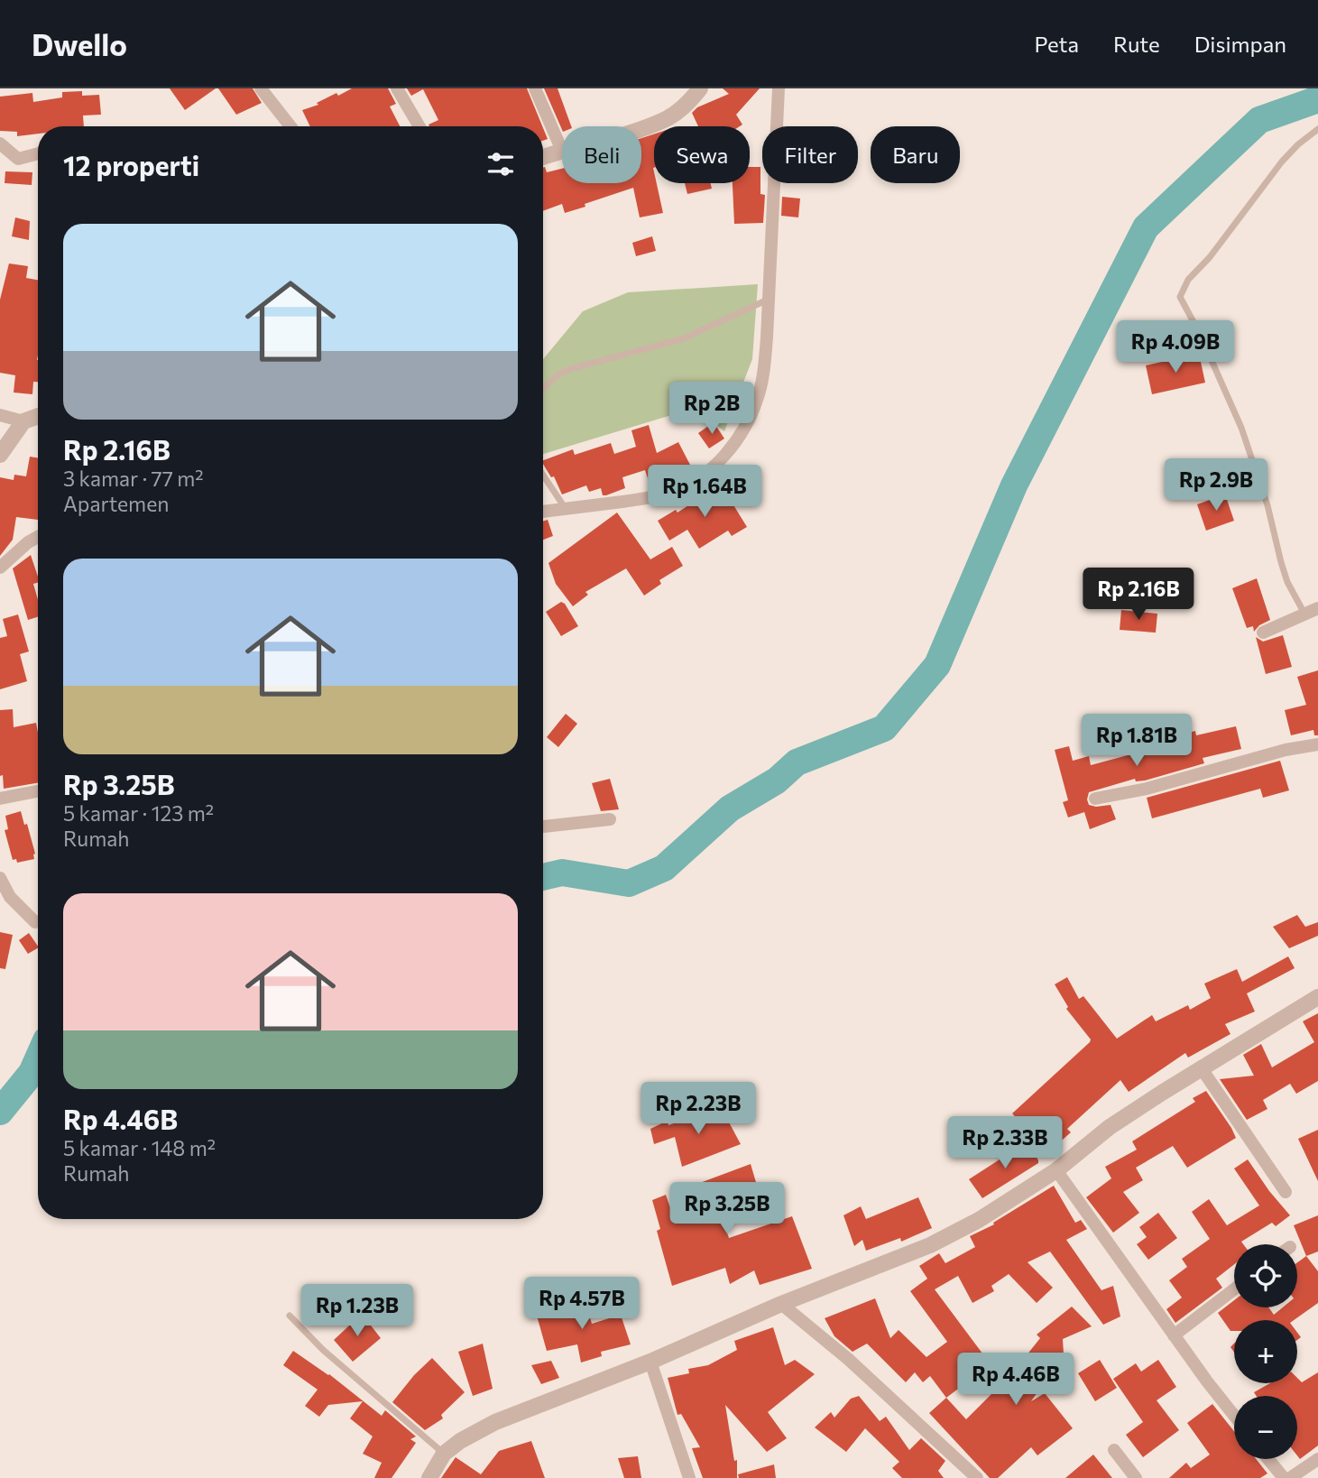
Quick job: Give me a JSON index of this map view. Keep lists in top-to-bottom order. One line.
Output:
{"page":{"header":"Dwello","nav":["Peta","Rute","Disimpan"],"chip":["Beli","Sewa","Filter","Baru"],"heading":"12 properti","list":[{"name":"Rp 2.16B","note":"3 kamar · 77 m² · Apartemen"},{"name":"Rp 3.25B","note":"5 kamar · 123 m² · Rumah"},{"name":"Rp 4.46B","note":"5 kamar · 148 m² · Rumah"}],"price":["Rp 4.09B","Rp 2B","Rp 2.9B","Rp 1.64B","Rp 2.16B","Rp 1.81B","Rp 2.23B","Rp 2.33B","Rp 3.25B","Rp 4.57B","Rp 1.23B","Rp 4.46B"],"map_buttons":["+","−"]}}
